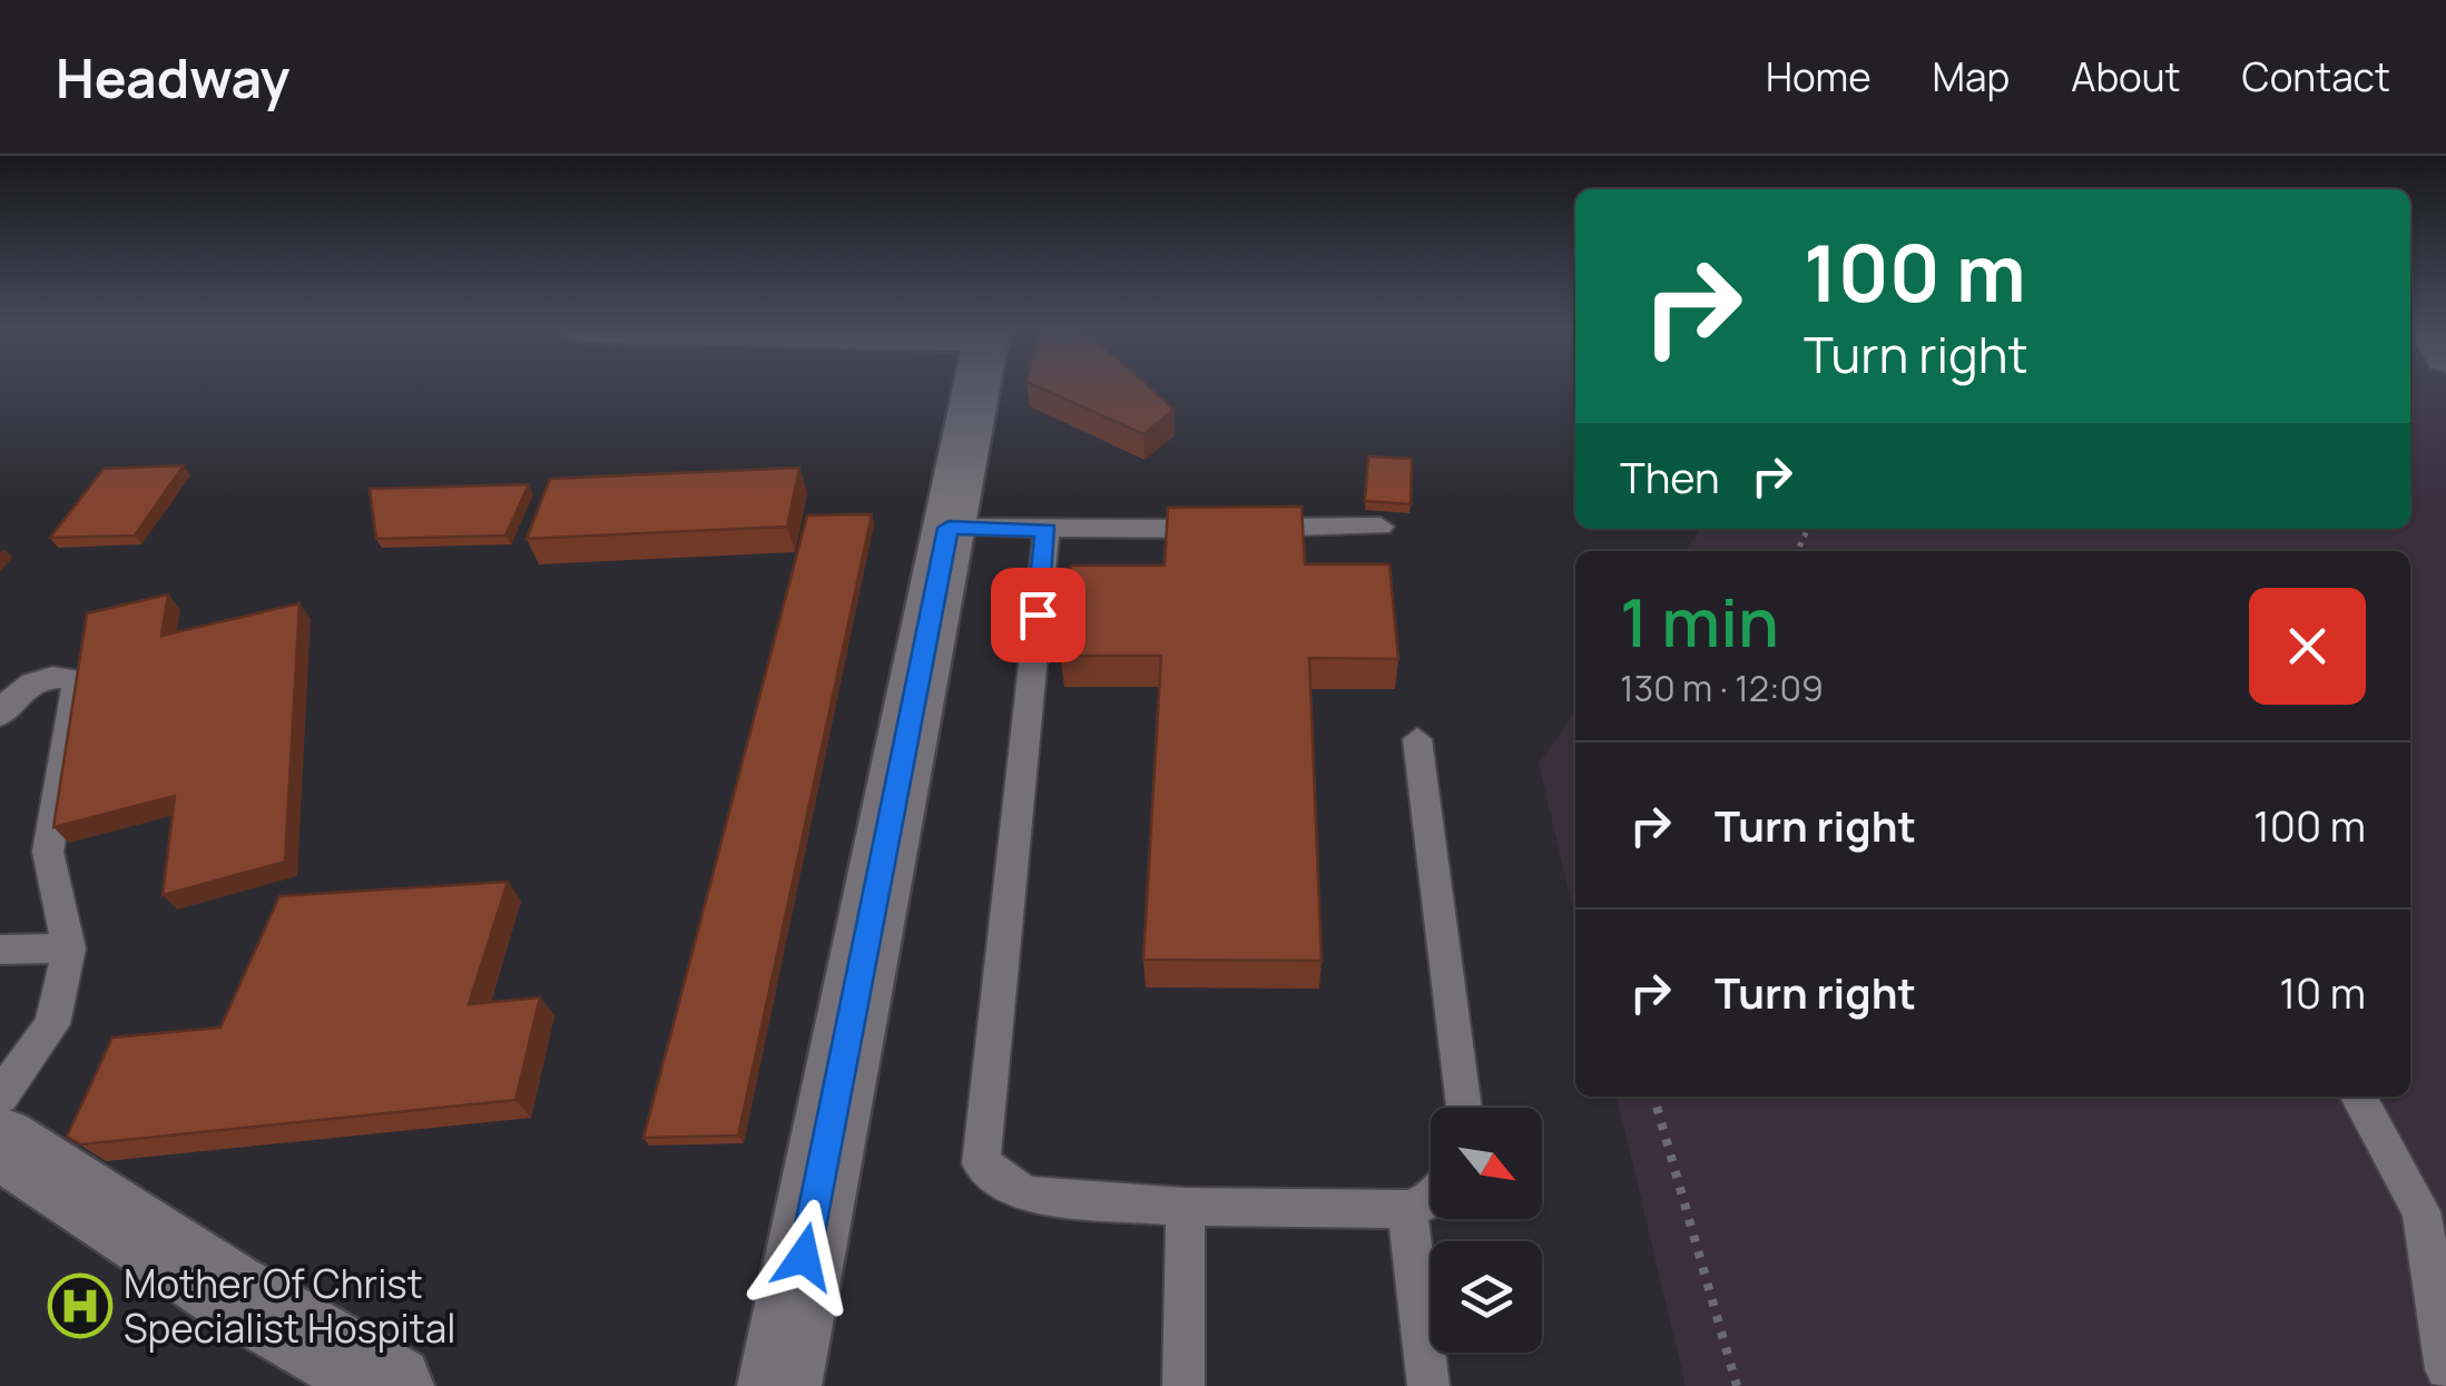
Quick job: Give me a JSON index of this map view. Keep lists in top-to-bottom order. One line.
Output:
{"places":{"hospital":["Mother Of Christ Specialist Hospital"]},"north":"bottom right","page":{"header":"Headway","nav":["Home","Map","About","Contact"],"turn":["100 m","Turn right"],"then":"Then","heading":["1 min","130 m · 12:09"],"list":[{"name":"Turn right","value":"100 m"},{"name":"Turn right","value":"10 m"}]}}
